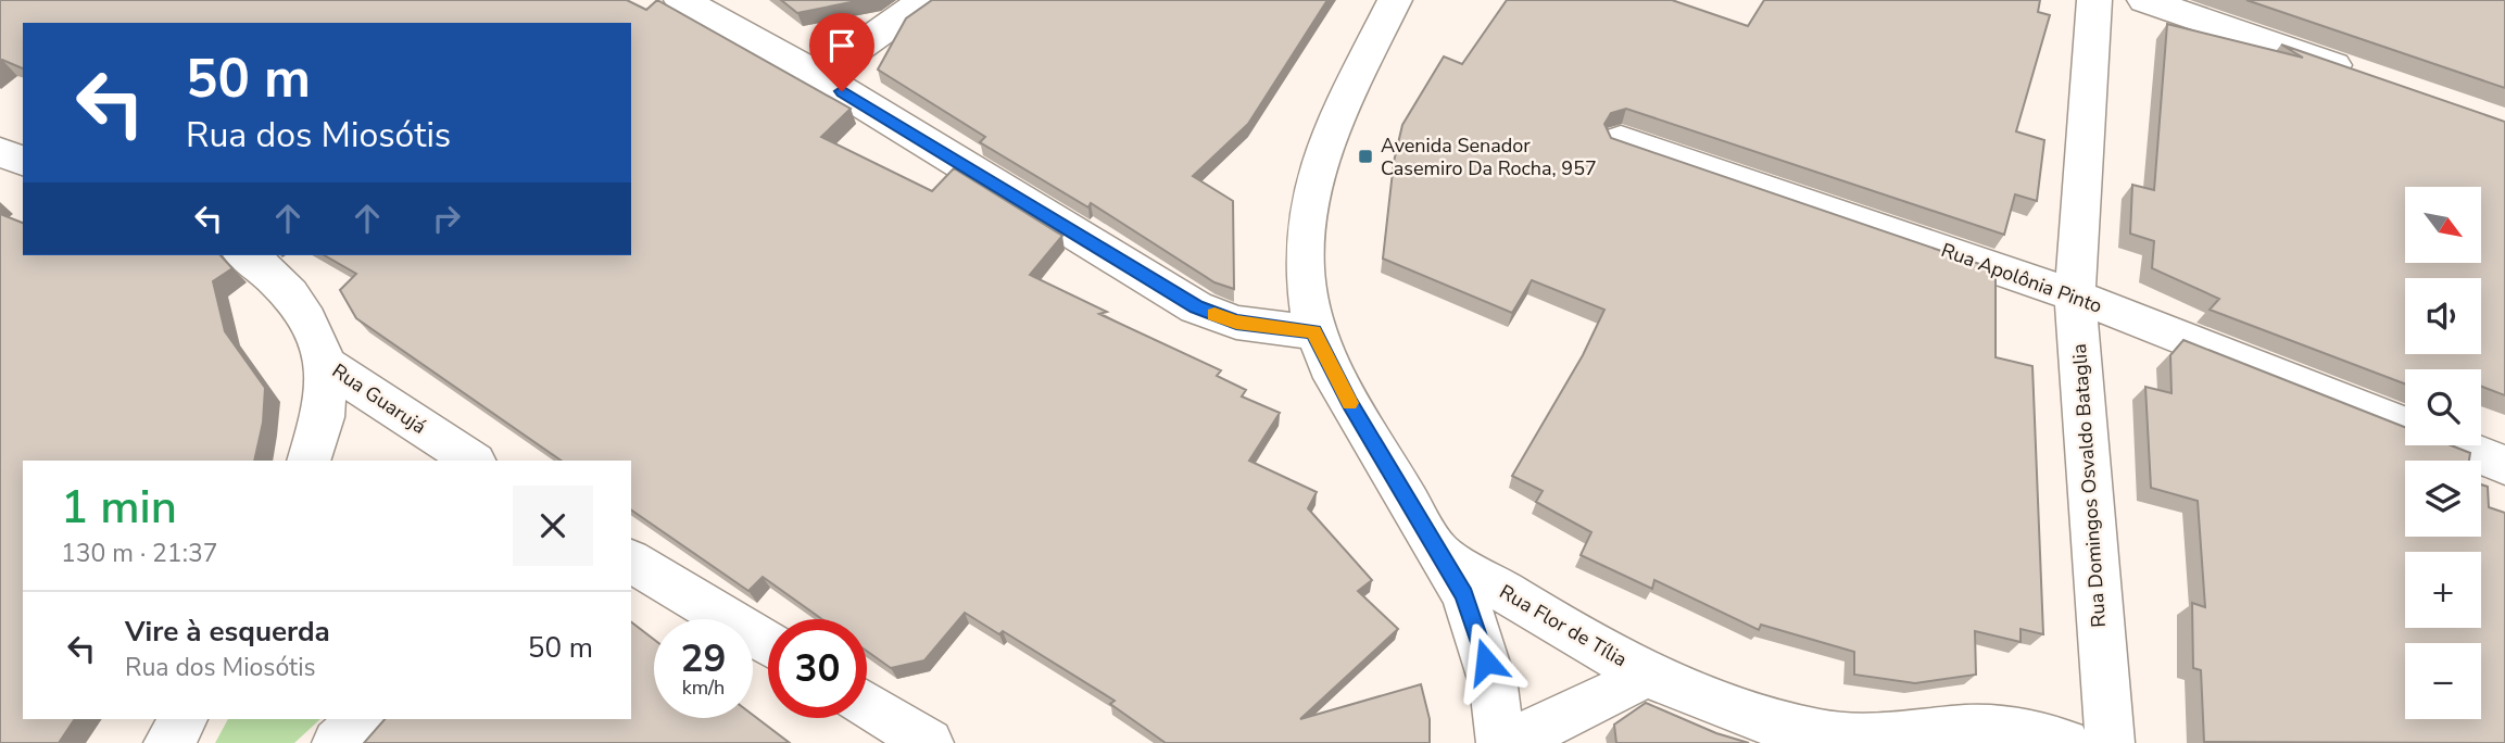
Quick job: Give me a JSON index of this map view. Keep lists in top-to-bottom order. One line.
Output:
{"streets":{"street":["Rua Apolônia Pinto","Rua Guarujá","Rua Domingos Osvaldo Bataglia","Rua Flor de Tília"]},"crossings":[["Rua Apolônia Pinto","Rua Domingos Osvaldo Bataglia"]],"places":{"transit":["Avenida Senador Casemiro Da Rocha, 957"]},"north":"bottom right","page":{"turn":["50 m","Rua dos Miosótis"],"map_buttons":["+","−"],"heading":["1 min","130 m · 21:37"],"list":[{"name":"Vire à esquerda","note":"Rua dos Miosótis","value":"50 m"}],"speed":"29 km/h","limit":"30"}}
